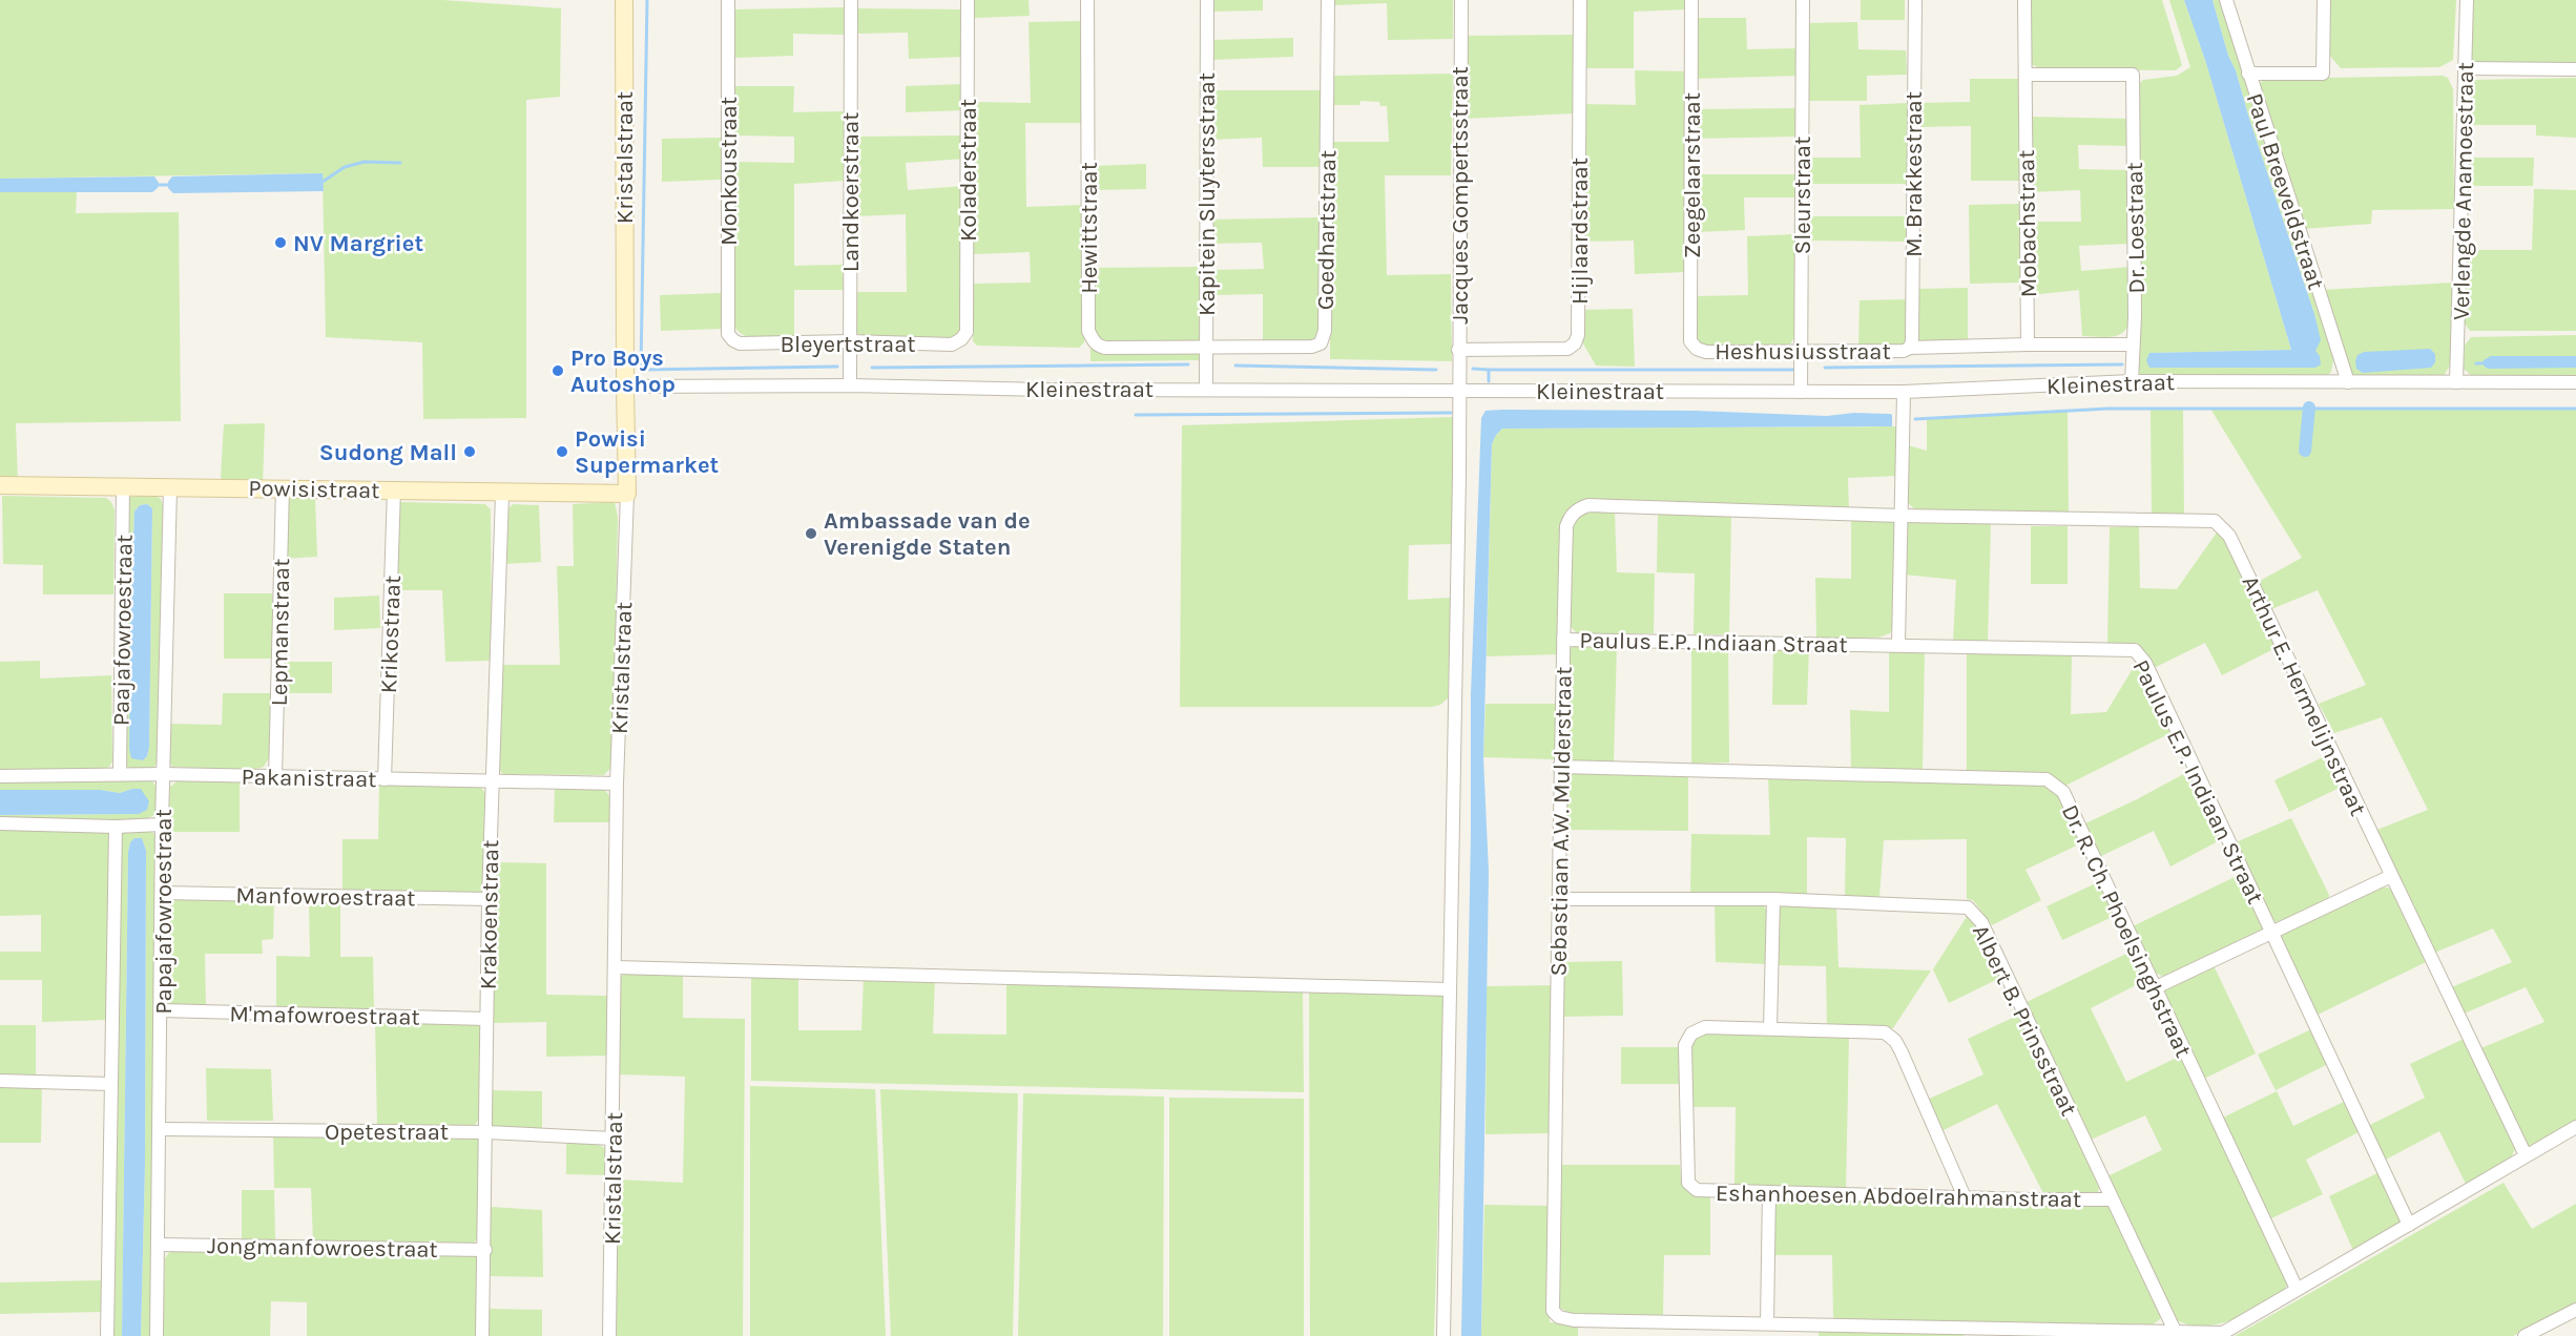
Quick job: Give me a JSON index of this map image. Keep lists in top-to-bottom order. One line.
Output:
{"streets":{"street":["Kristalstraat","Koladerstraat","Monkoustraat","M. Brakkestraat","Zeegelaarstraat","Paul Breeveldstraat","Verlengde Anamoestraat","Landkoerstraat","Kapitein Sluytersstraat","Jacques Gompertsstraat","Sleurstraat","Mobachstraat","Hewittstraat","Dr. Loestraat","Goedhartstraat","Hijlaardstraat","Bleyertstraat","Heshusiusstraat","Kleinestraat","Powisistraat","Paajafowroestraat","Lepmanstraat","Krikostraat","Paulus E.P. Indiaan Straat","Arthur E. Hermelijnstraat","Pakanistraat","Sebastiaan A.W. Mulderstraat","Manfowroestraat","Papajafowroestraat","Krakoenstraat","Dr. R. Ch. Phoelsinghstraat","M'mafowroestraat","Albert B. Prinsstraat","Opetestraat","Eshanhoesen Abdoelrahmanstraat","Jongmanfowroestraat"]},"crossings":[["Kristalstraat","Kleinestraat"],["Kristalstraat","Powisistraat"],["Kristalstraat","Pakanistraat"],["Kristalstraat","Opetestraat"],["Koladerstraat","Bleyertstraat"],["Monkoustraat","Bleyertstraat"],["M. Brakkestraat","Heshusiusstraat"],["Zeegelaarstraat","Heshusiusstraat"],["Paul Breeveldstraat","Kleinestraat"],["Verlengde Anamoestraat","Kleinestraat"],["Landkoerstraat","Bleyertstraat"],["Landkoerstraat","Kleinestraat"],["Kapitein Sluytersstraat","Hewittstraat"],["Kapitein Sluytersstraat","Goedhartstraat"],["Kapitein Sluytersstraat","Kleinestraat"],["Jacques Gompertsstraat","Hijlaardstraat"],["Jacques Gompertsstraat","Kleinestraat"],["Sleurstraat","Heshusiusstraat"],["Sleurstraat","Kleinestraat"],["Mobachstraat","Dr. Loestraat"],["Mobachstraat","Heshusiusstraat"],["Hewittstraat","Goedhartstraat"],["Dr. Loestraat","Kleinestraat"],["Powisistraat","Paajafowroestraat"],["Powisistraat","Lepmanstraat"],["Powisistraat","Krikostraat"],["Powisistraat","Papajafowroestraat"],["Powisistraat","Krakoenstraat"],["Paajafowroestraat","Pakanistraat"],["Lepmanstraat","Pakanistraat"],["Krikostraat","Pakanistraat"],["Paulus E.P. Indiaan Straat","Sebastiaan A.W. Mulderstraat"],["Arthur E. Hermelijnstraat","Sebastiaan A.W. Mulderstraat"],["Pakanistraat","Papajafowroestraat"],["Pakanistraat","Krakoenstraat"],["Sebastiaan A.W. Mulderstraat","Dr. R. Ch. Phoelsinghstraat"],["Sebastiaan A.W. Mulderstraat","Albert B. Prinsstraat"],["Manfowroestraat","Papajafowroestraat"],["Manfowroestraat","Krakoenstraat"],["Papajafowroestraat","M'mafowroestraat"],["Papajafowroestraat","Opetestraat"],["Papajafowroestraat","Jongmanfowroestraat"],["Krakoenstraat","M'mafowroestraat"],["Krakoenstraat","Opetestraat"],["Krakoenstraat","Jongmanfowroestraat"],["Albert B. Prinsstraat","Eshanhoesen Abdoelrahmanstraat"]],"places":["NV Margriet","Pro Boys Autoshop","Sudong Mall","Powisi Supermarket","Ambassade van de Verenigde Staten"]}
